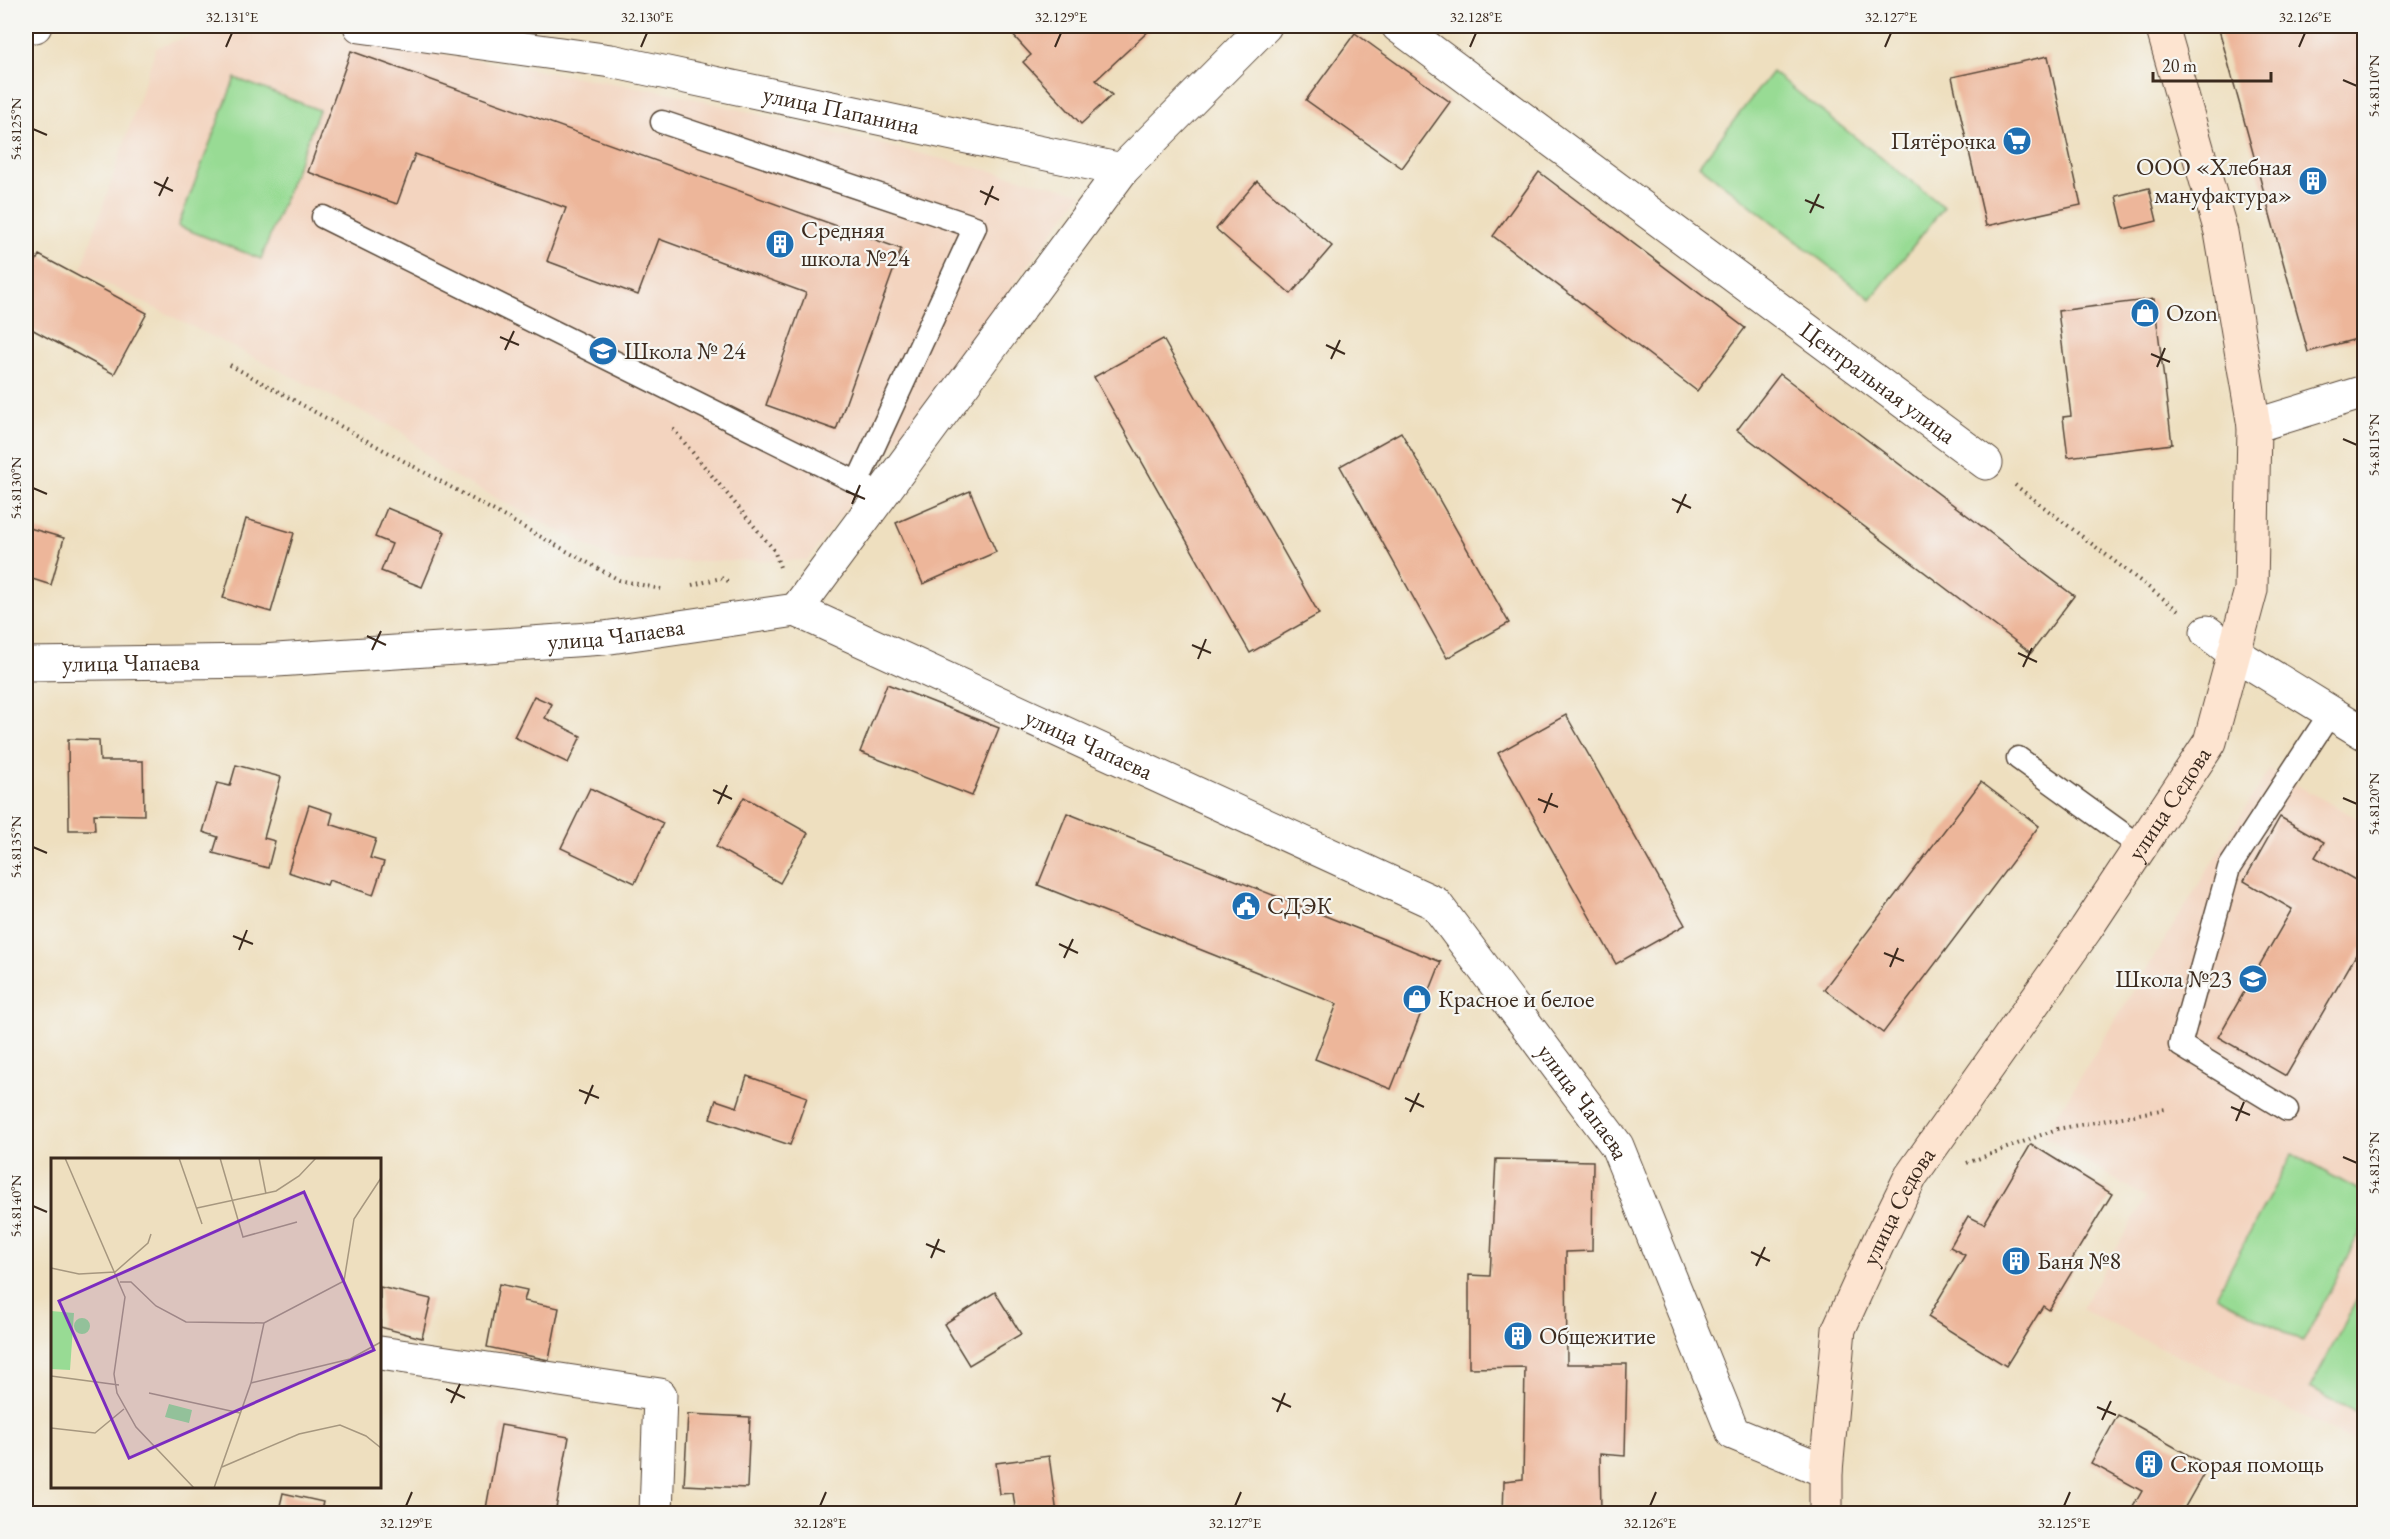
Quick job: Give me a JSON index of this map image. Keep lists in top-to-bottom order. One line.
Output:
{"streets":{"street":["улица Папанина","Центральная улица","улица Чапаева","улица Седова"]},"crossings":[["улица Чапаева","улица Седова"]],"places":{"supermarket":["Пятёрочка"],"building":["ООО «Хлебная мануфактура»","Средняя школа №24","Баня №8","Общежитие","Скорая помощь"],"shop":["Ozon","Красное и белое"],"school or university":["Школа № 24","Школа №23"],"public building":["СДЭК"]},"scale_bar":"20 m","coordinates":["32.131°E","32.130°E","32.129°E","32.128°E","32.127°E","32.126°E","54.8110°N","54.8125°N","54.8115°N","54.8130°N","54.8120°N","54.8135°N","54.8140°N","32.125°E"]}
